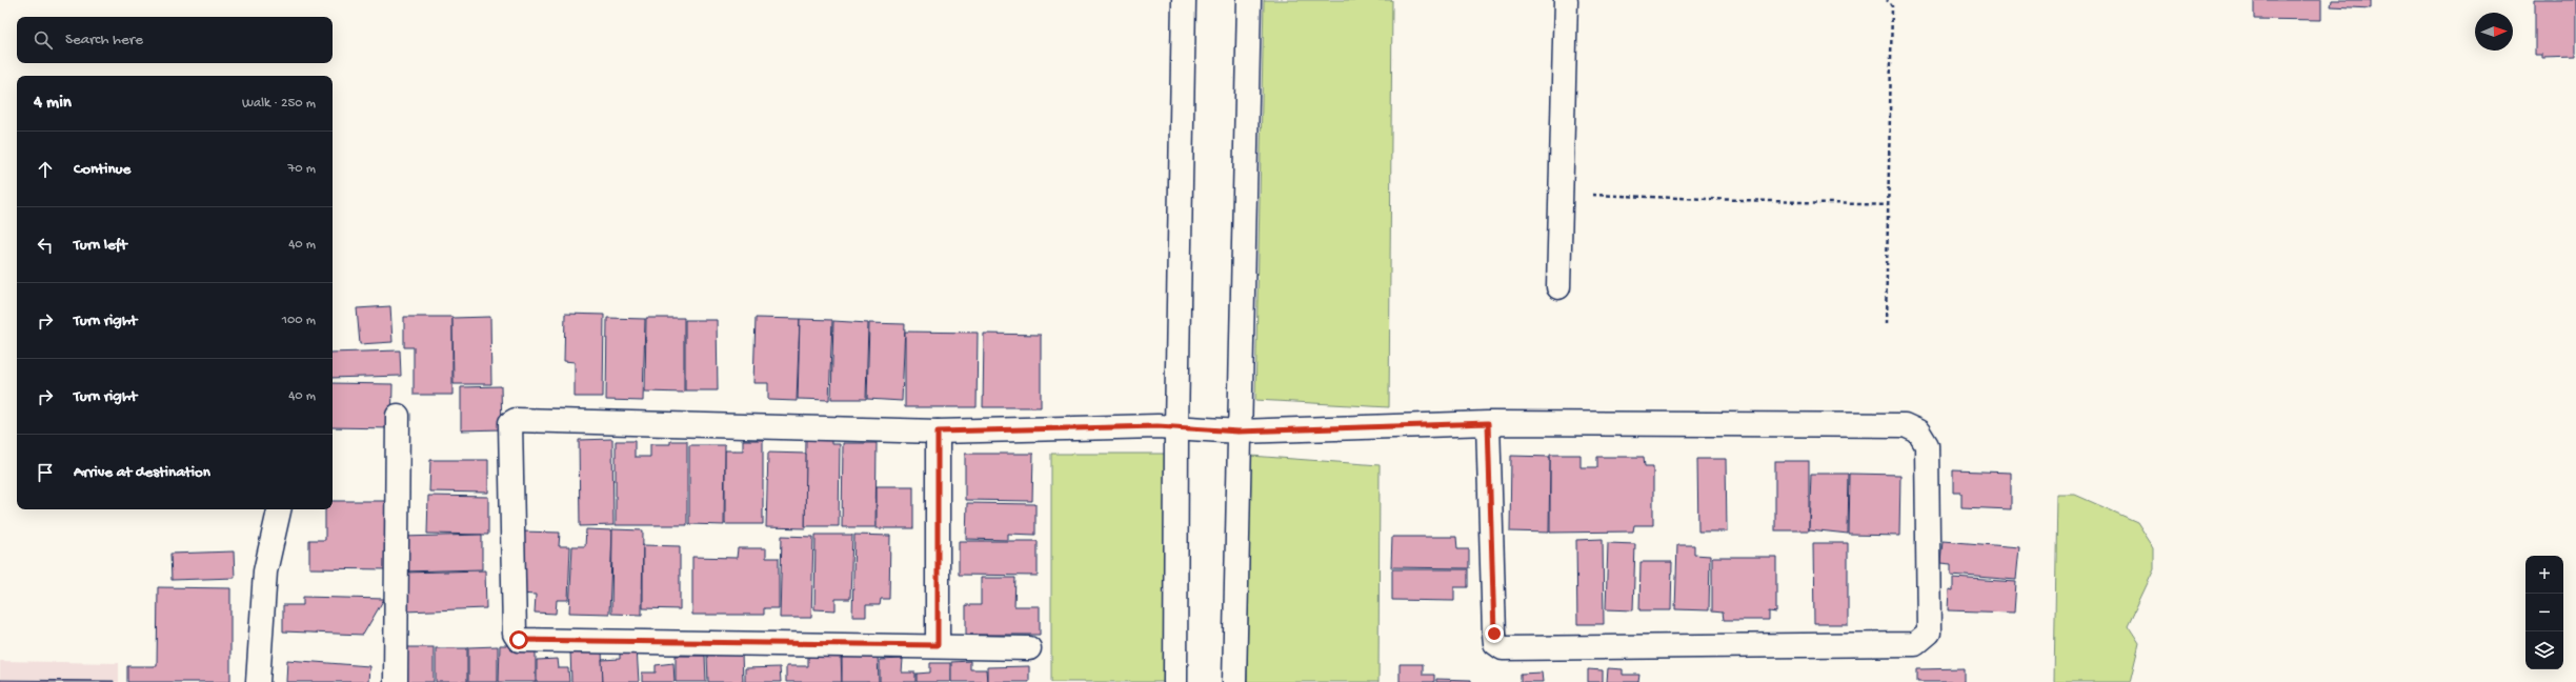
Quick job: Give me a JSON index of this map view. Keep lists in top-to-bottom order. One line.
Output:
{"north":"right","page":{"search":"Search here","heading":["4 min","Walk · 250 m"],"list":[["Continue","70 m"],["Turn left","40 m"],["Turn right","100 m"],["Turn right","40 m"],"Arrive at destination"],"map_buttons":["+","−"]}}
